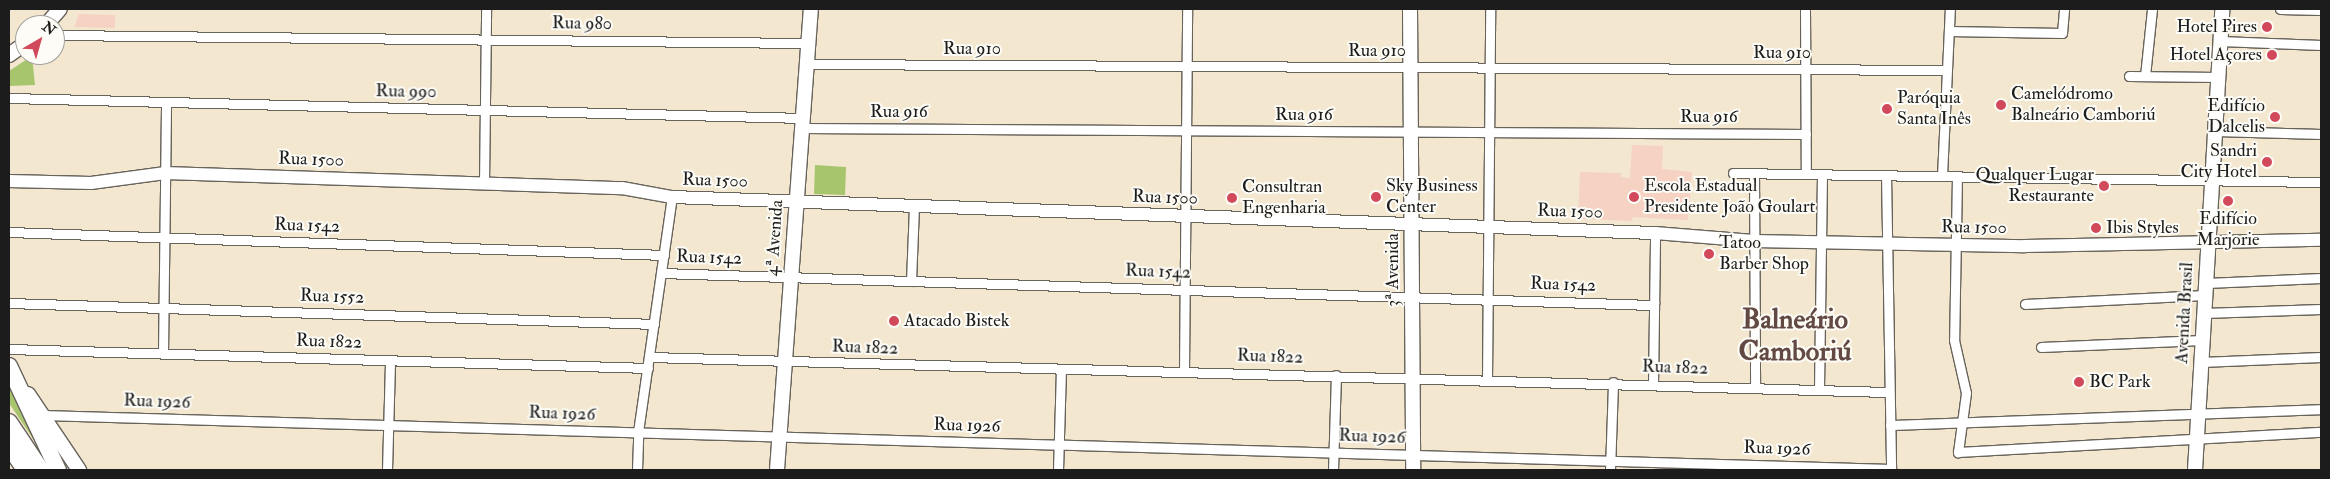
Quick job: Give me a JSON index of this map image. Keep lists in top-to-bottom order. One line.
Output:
{"streets":{"main road":["4ª Avenida","3ª Avenida","Avenida Brasil"],"street":["Rua 980","Rua 910","Rua 990","Rua 916","Rua 1500","Rua 1542","Rua 1552","Rua 1822","Rua 1926"]},"crossings":[["Rua 980","4ª Avenida"],["Rua 910","4ª Avenida"],["Rua 910","3ª Avenida"],["Rua 990","Rua 916"],["Rua 990","4ª Avenida"],["Rua 916","4ª Avenida"],["Rua 916","3ª Avenida"],["Rua 1500","4ª Avenida"],["Rua 1500","3ª Avenida"],["Rua 1500","Avenida Brasil"],["Rua 1542","4ª Avenida"],["Rua 1542","3ª Avenida"],["4ª Avenida","Rua 1822"],["4ª Avenida","Rua 1926"],["3ª Avenida","Rua 1822"],["3ª Avenida","Rua 1926"]],"districts":["Balneário Camboriú"],"places":["Hotel Pires","Hotel Açores","Camelódromo Balneário Camboriú","Paróquia Santa Inês","Edifício Dalcelis","Sandri City Hotel","Qualquer Lugar Restaurante","Sky Business Center","Escola Estadual Presidente João Goulart","Consultran Engenharia","Edifício Marjorie","Ibis Styles","Tatoo Barber Shop","Atacado Bistek","BC Park"],"north":"top right"}
